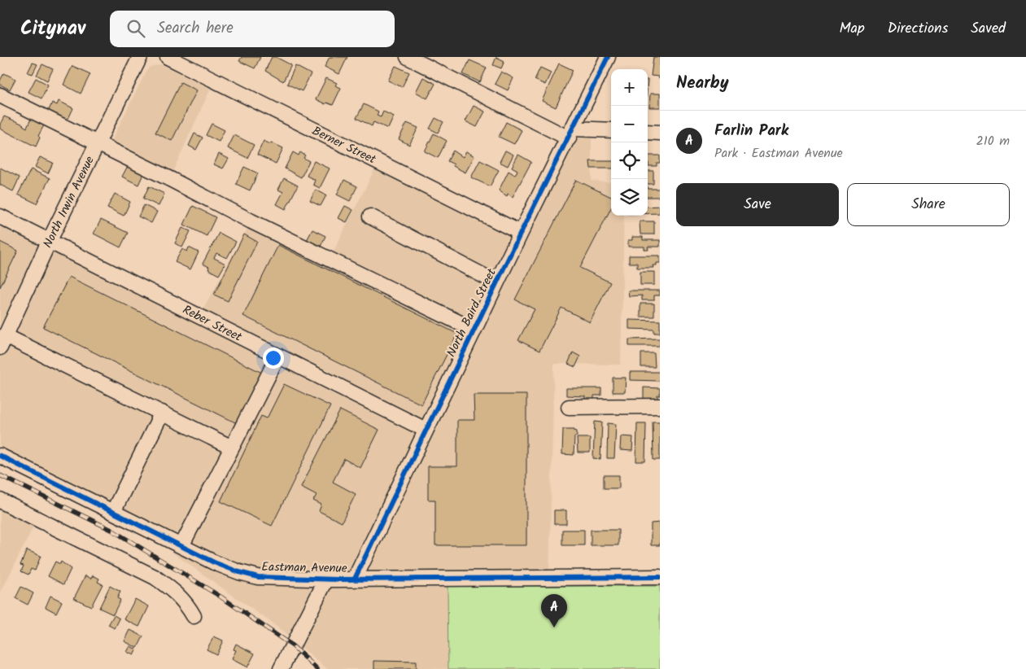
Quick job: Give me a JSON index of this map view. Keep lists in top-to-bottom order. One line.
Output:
{"streets":{"street":["Berner Street","North Irwin Avenue","North Baird Street","Reber Street","Eastman Avenue"]},"crossings":[["Berner Street","North Baird Street"],["North Irwin Avenue","Reber Street"],["North Baird Street","Reber Street"],["North Baird Street","Eastman Avenue"]],"page":{"header":"Citynav","search":"Search here","nav":["Map","Directions","Saved"],"heading":"Nearby","map_buttons":["+","−"],"list":[{"mark":"A","name":"Farlin Park","note":"Park · Eastman Avenue","value":"210 m"}],"buttons":["Save","Share"],"pins":"A"}}
